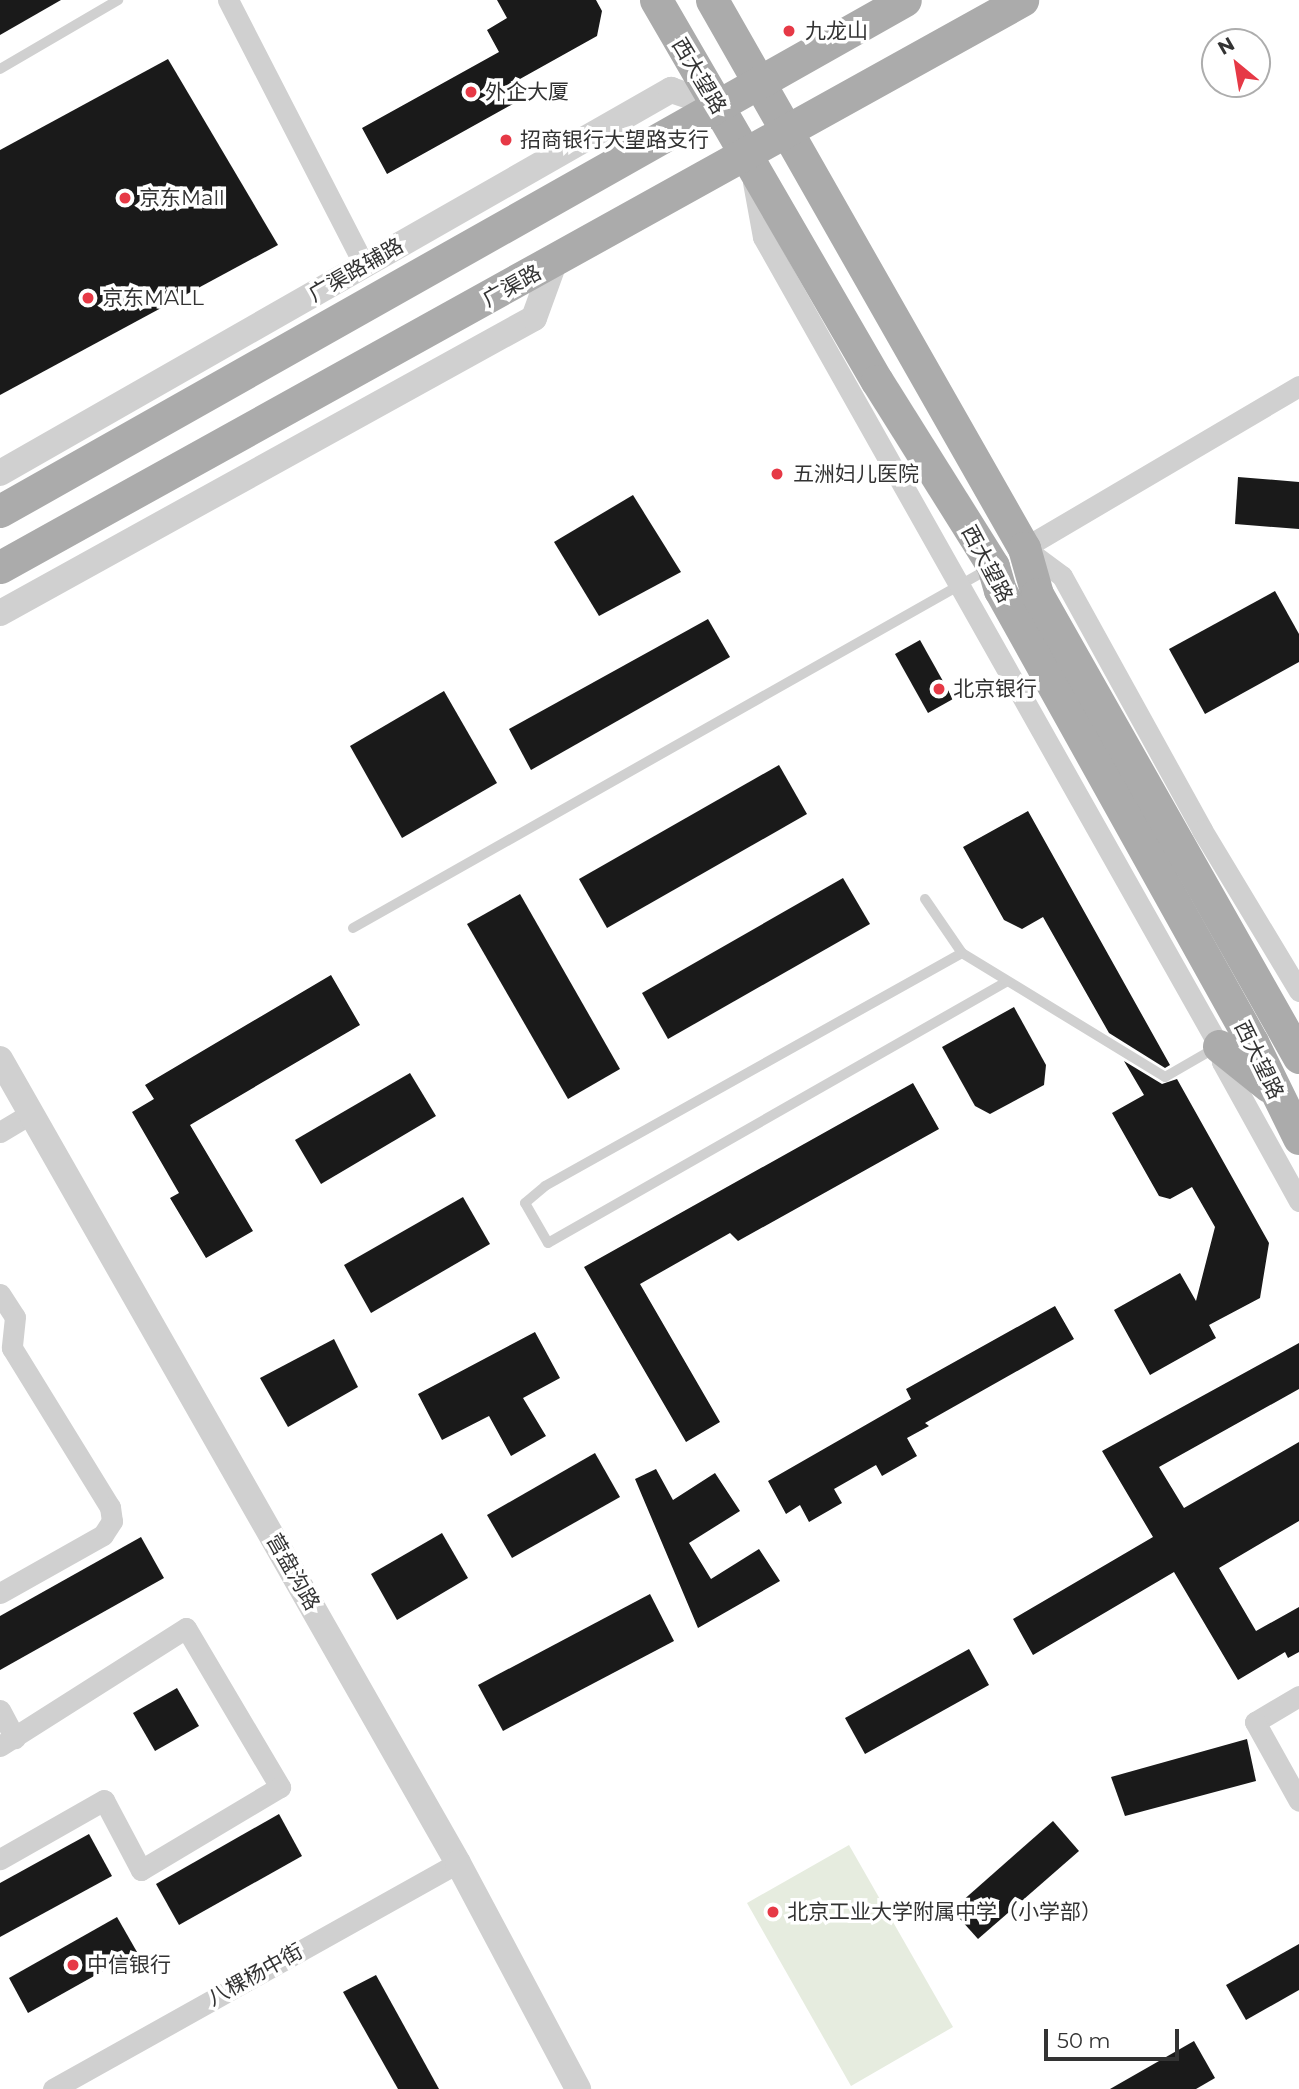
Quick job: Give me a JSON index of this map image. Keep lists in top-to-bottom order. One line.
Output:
{"streets":{"main road":["西大望路","广渠路"],"street":["广渠路辅路","营盘沟路","八棵杨中街"]},"crossings":[["西大望路","广渠路辅路"],["西大望路","广渠路"],["营盘沟路","八棵杨中街"]],"places":["九龙山","外企大厦","招商银行大望路支行","京东Mall","京东MALL","五洲妇儿医院","北京银行","北京工业大学附属中学（小学部）","中信银行"],"scale_bar":"50 m","north":"top left"}
